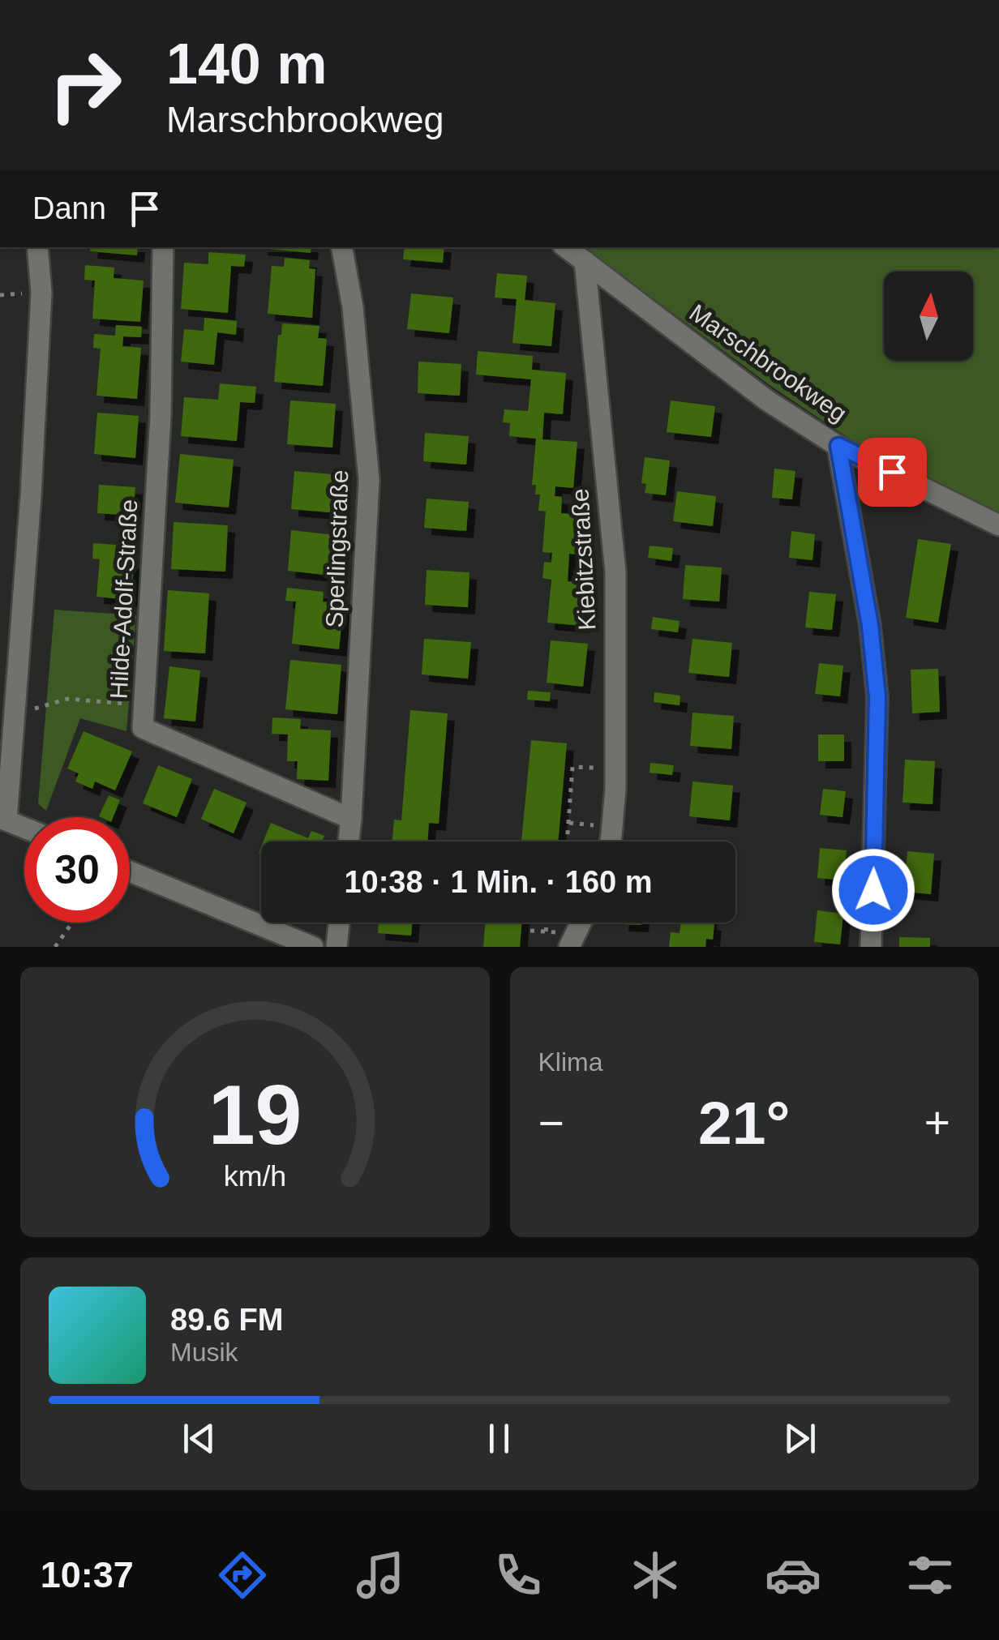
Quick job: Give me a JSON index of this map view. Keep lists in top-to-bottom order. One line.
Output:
{"streets":{"street":["Marschbrookweg","Sperlingstraße","Kiebitzstraße","Hilde-Adolf-Straße"]},"crossings":[["Marschbrookweg","Kiebitzstraße"],["Sperlingstraße","Hilde-Adolf-Straße"]],"north":"top","page":{"turn":["140 m","Marschbrookweg"],"then":"Dann","limit":"30","trip":"10:38 · 1 Min. · 160 m","tile":"Klima","heat":["−","21°","+"],"song":["89.6 FM","Musik"],"tabs":"10:37","gauge":["19","km/h"]}}
